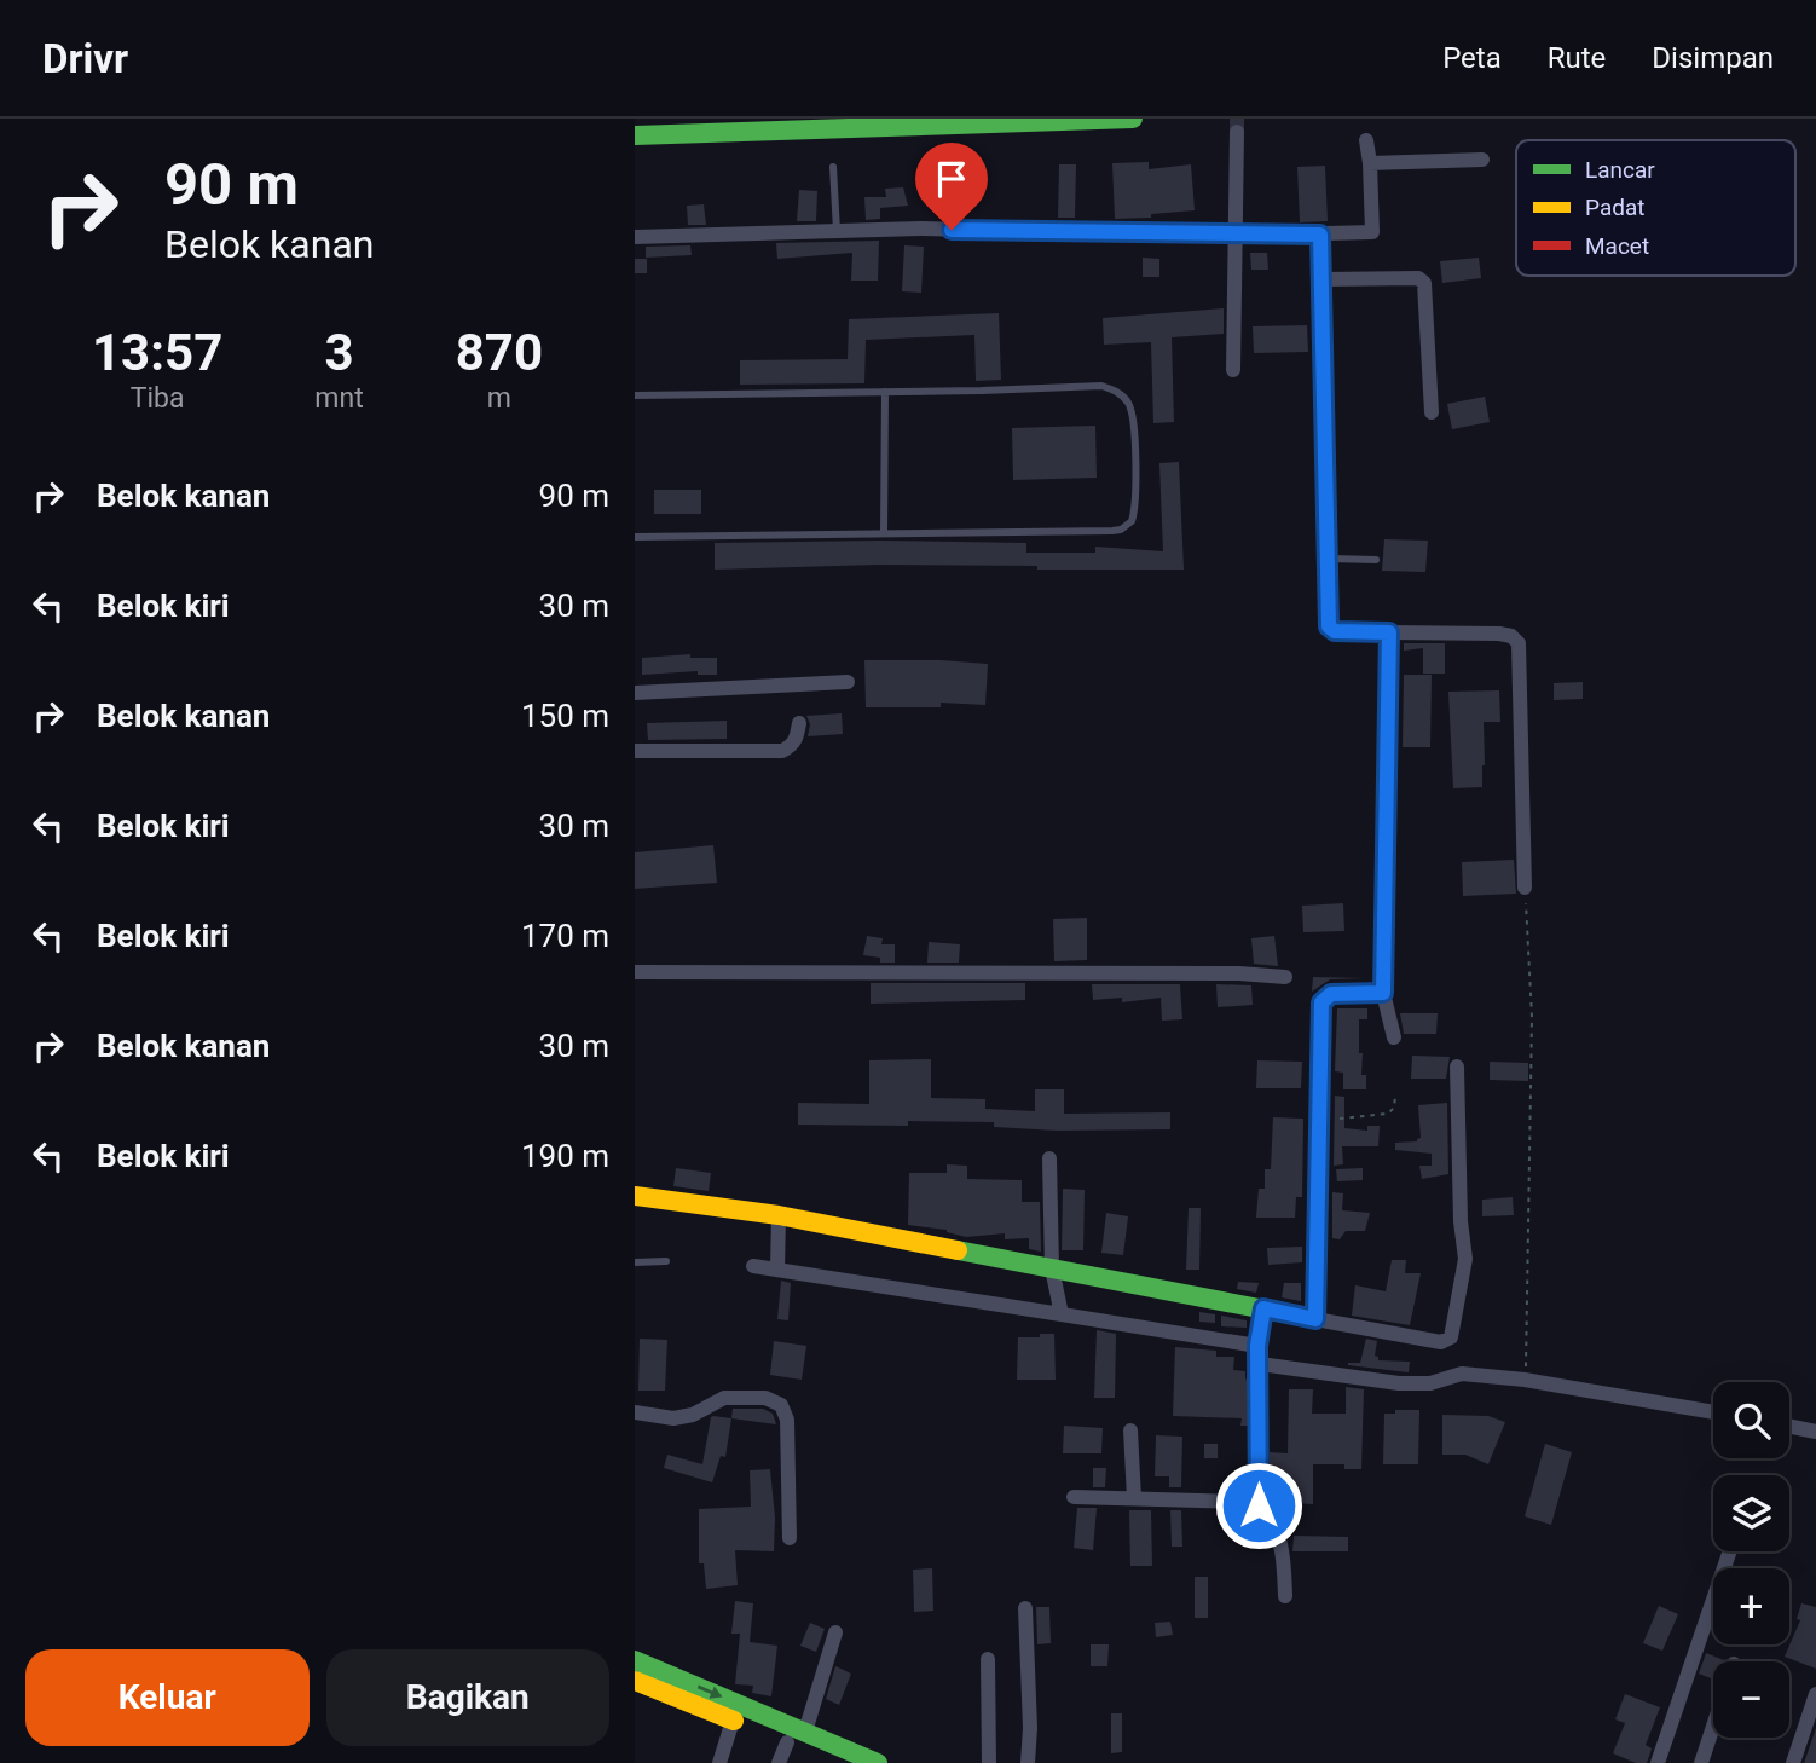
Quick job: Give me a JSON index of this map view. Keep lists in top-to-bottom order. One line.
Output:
{"legend":["Lancar","Padat","Macet"],"page":{"header":"Drivr","nav":["Peta","Rute","Disimpan"],"turn":["90 m","Belok kanan"],"eta":["13:57","Tiba","3","mnt","870","m"],"list":[{"name":"Belok kanan","value":"90 m"},{"name":"Belok kiri","value":"30 m"},{"name":"Belok kanan","value":"150 m"},{"name":"Belok kiri","value":"30 m"},{"name":"Belok kiri","value":"170 m"},{"name":"Belok kanan","value":"30 m"},{"name":"Belok kiri","value":"190 m"}],"map_buttons":["+","−"],"buttons":["Keluar","Bagikan"]}}
